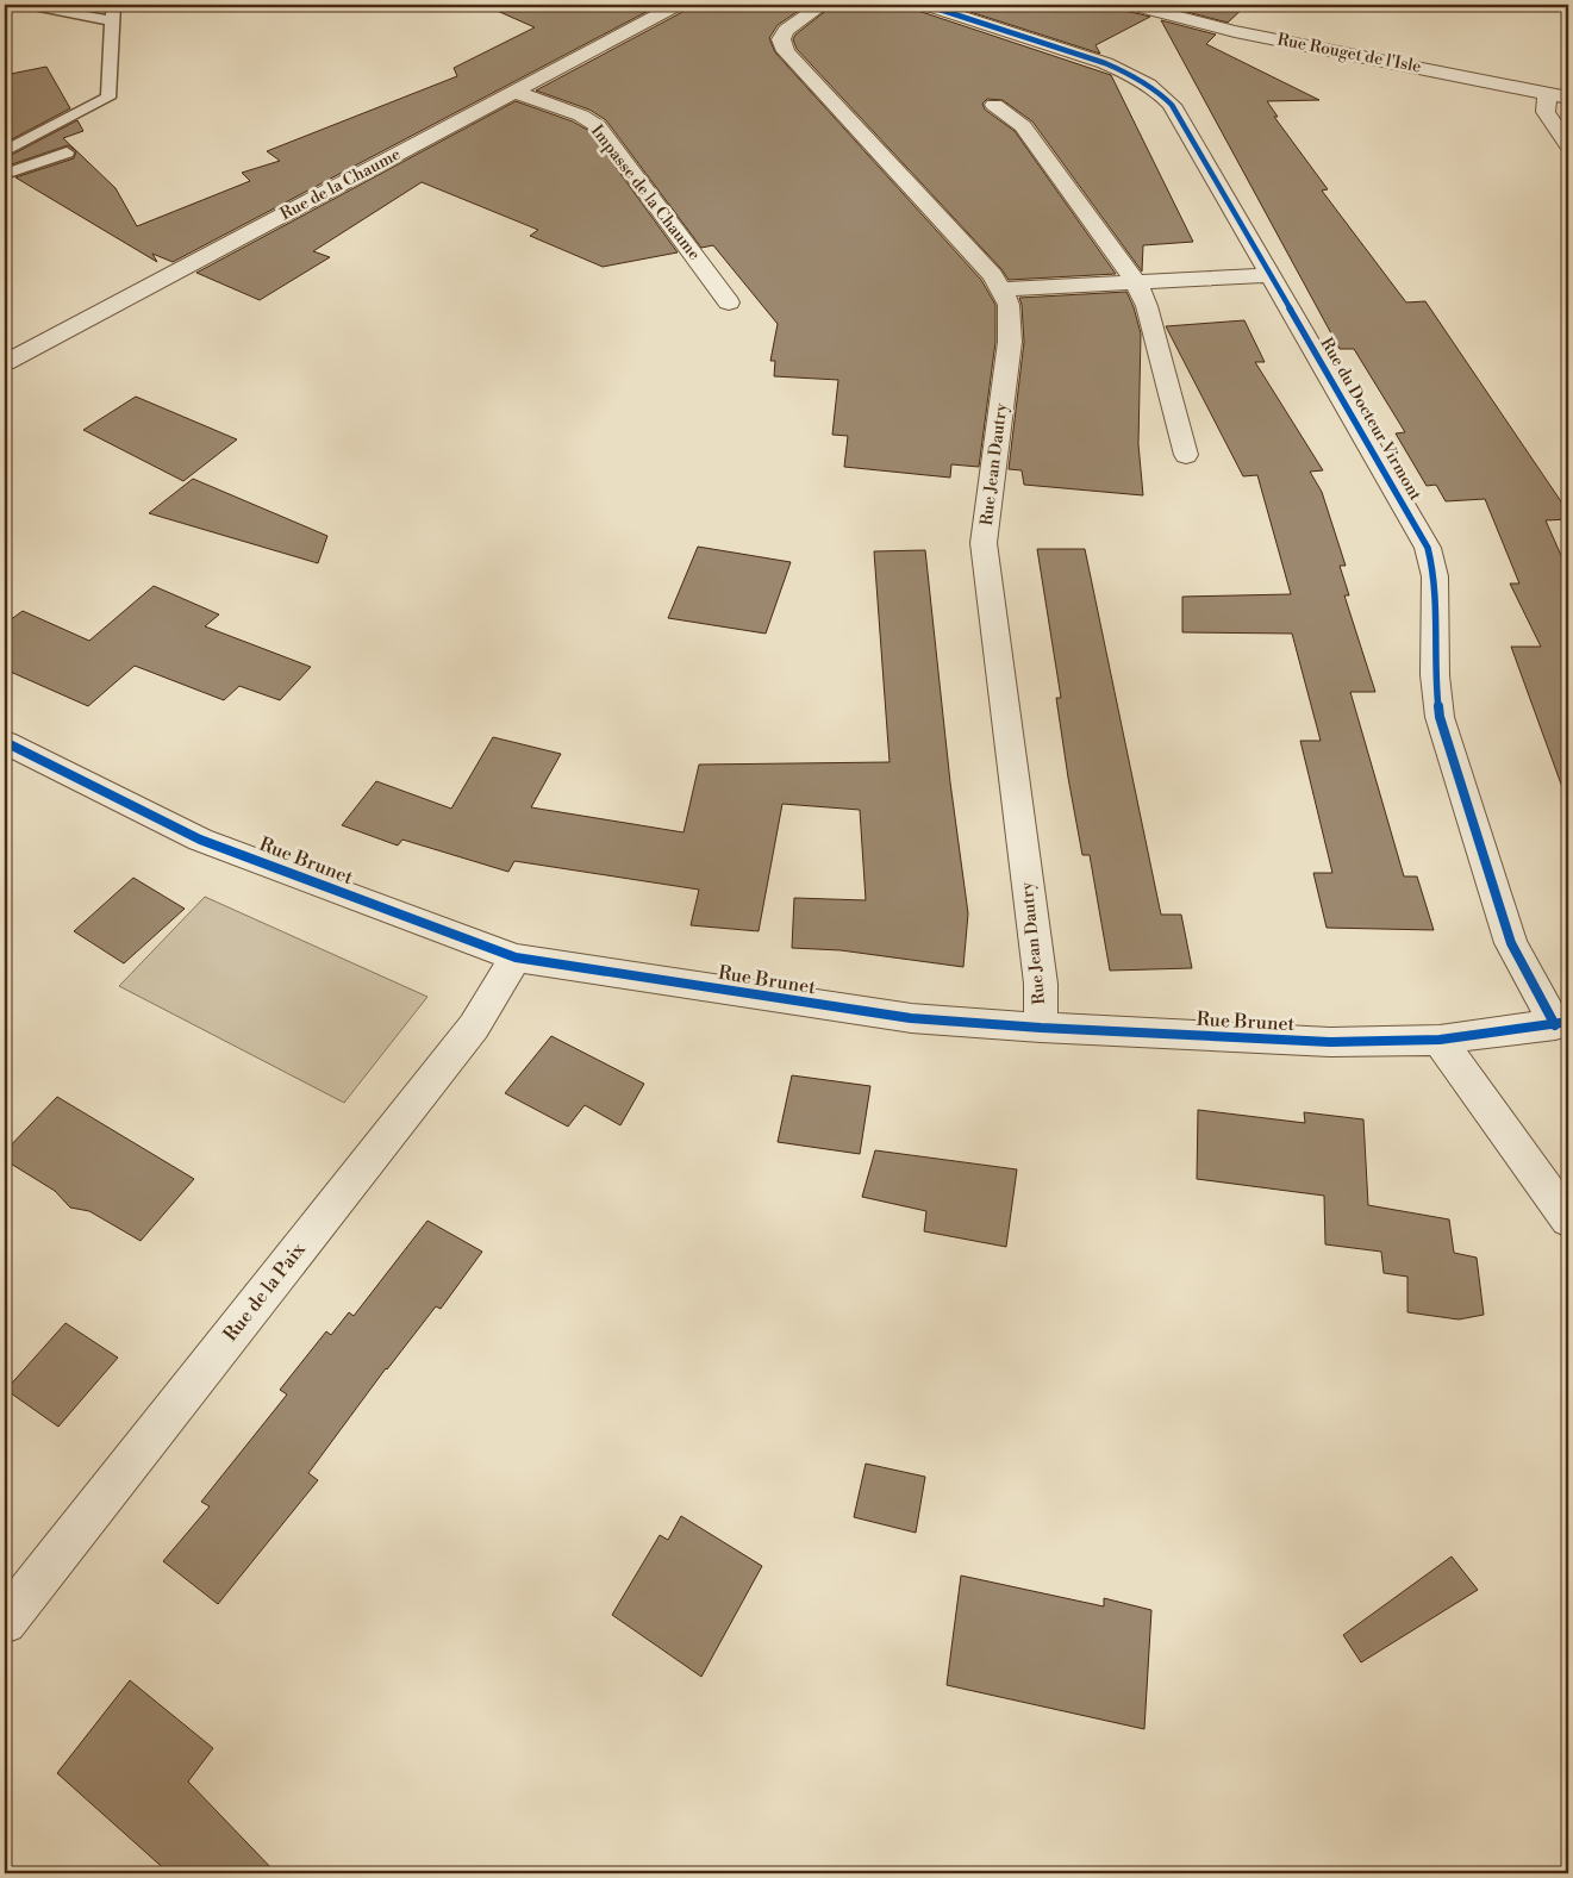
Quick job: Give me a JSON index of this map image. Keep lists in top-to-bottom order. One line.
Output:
{"streets":{"street":["Rue Rouget de l'Isle","Rue de la Chaume","Impasse de la Chaume","Rue du Docteur Virmont","Rue Jean Dautry","Rue Brunet","Rue de la Paix"]},"crossings":[["Rue de la Chaume","Impasse de la Chaume"],["Rue du Docteur Virmont","Rue Brunet"],["Rue Jean Dautry","Rue Brunet"],["Rue Brunet","Rue de la Paix"]]}
